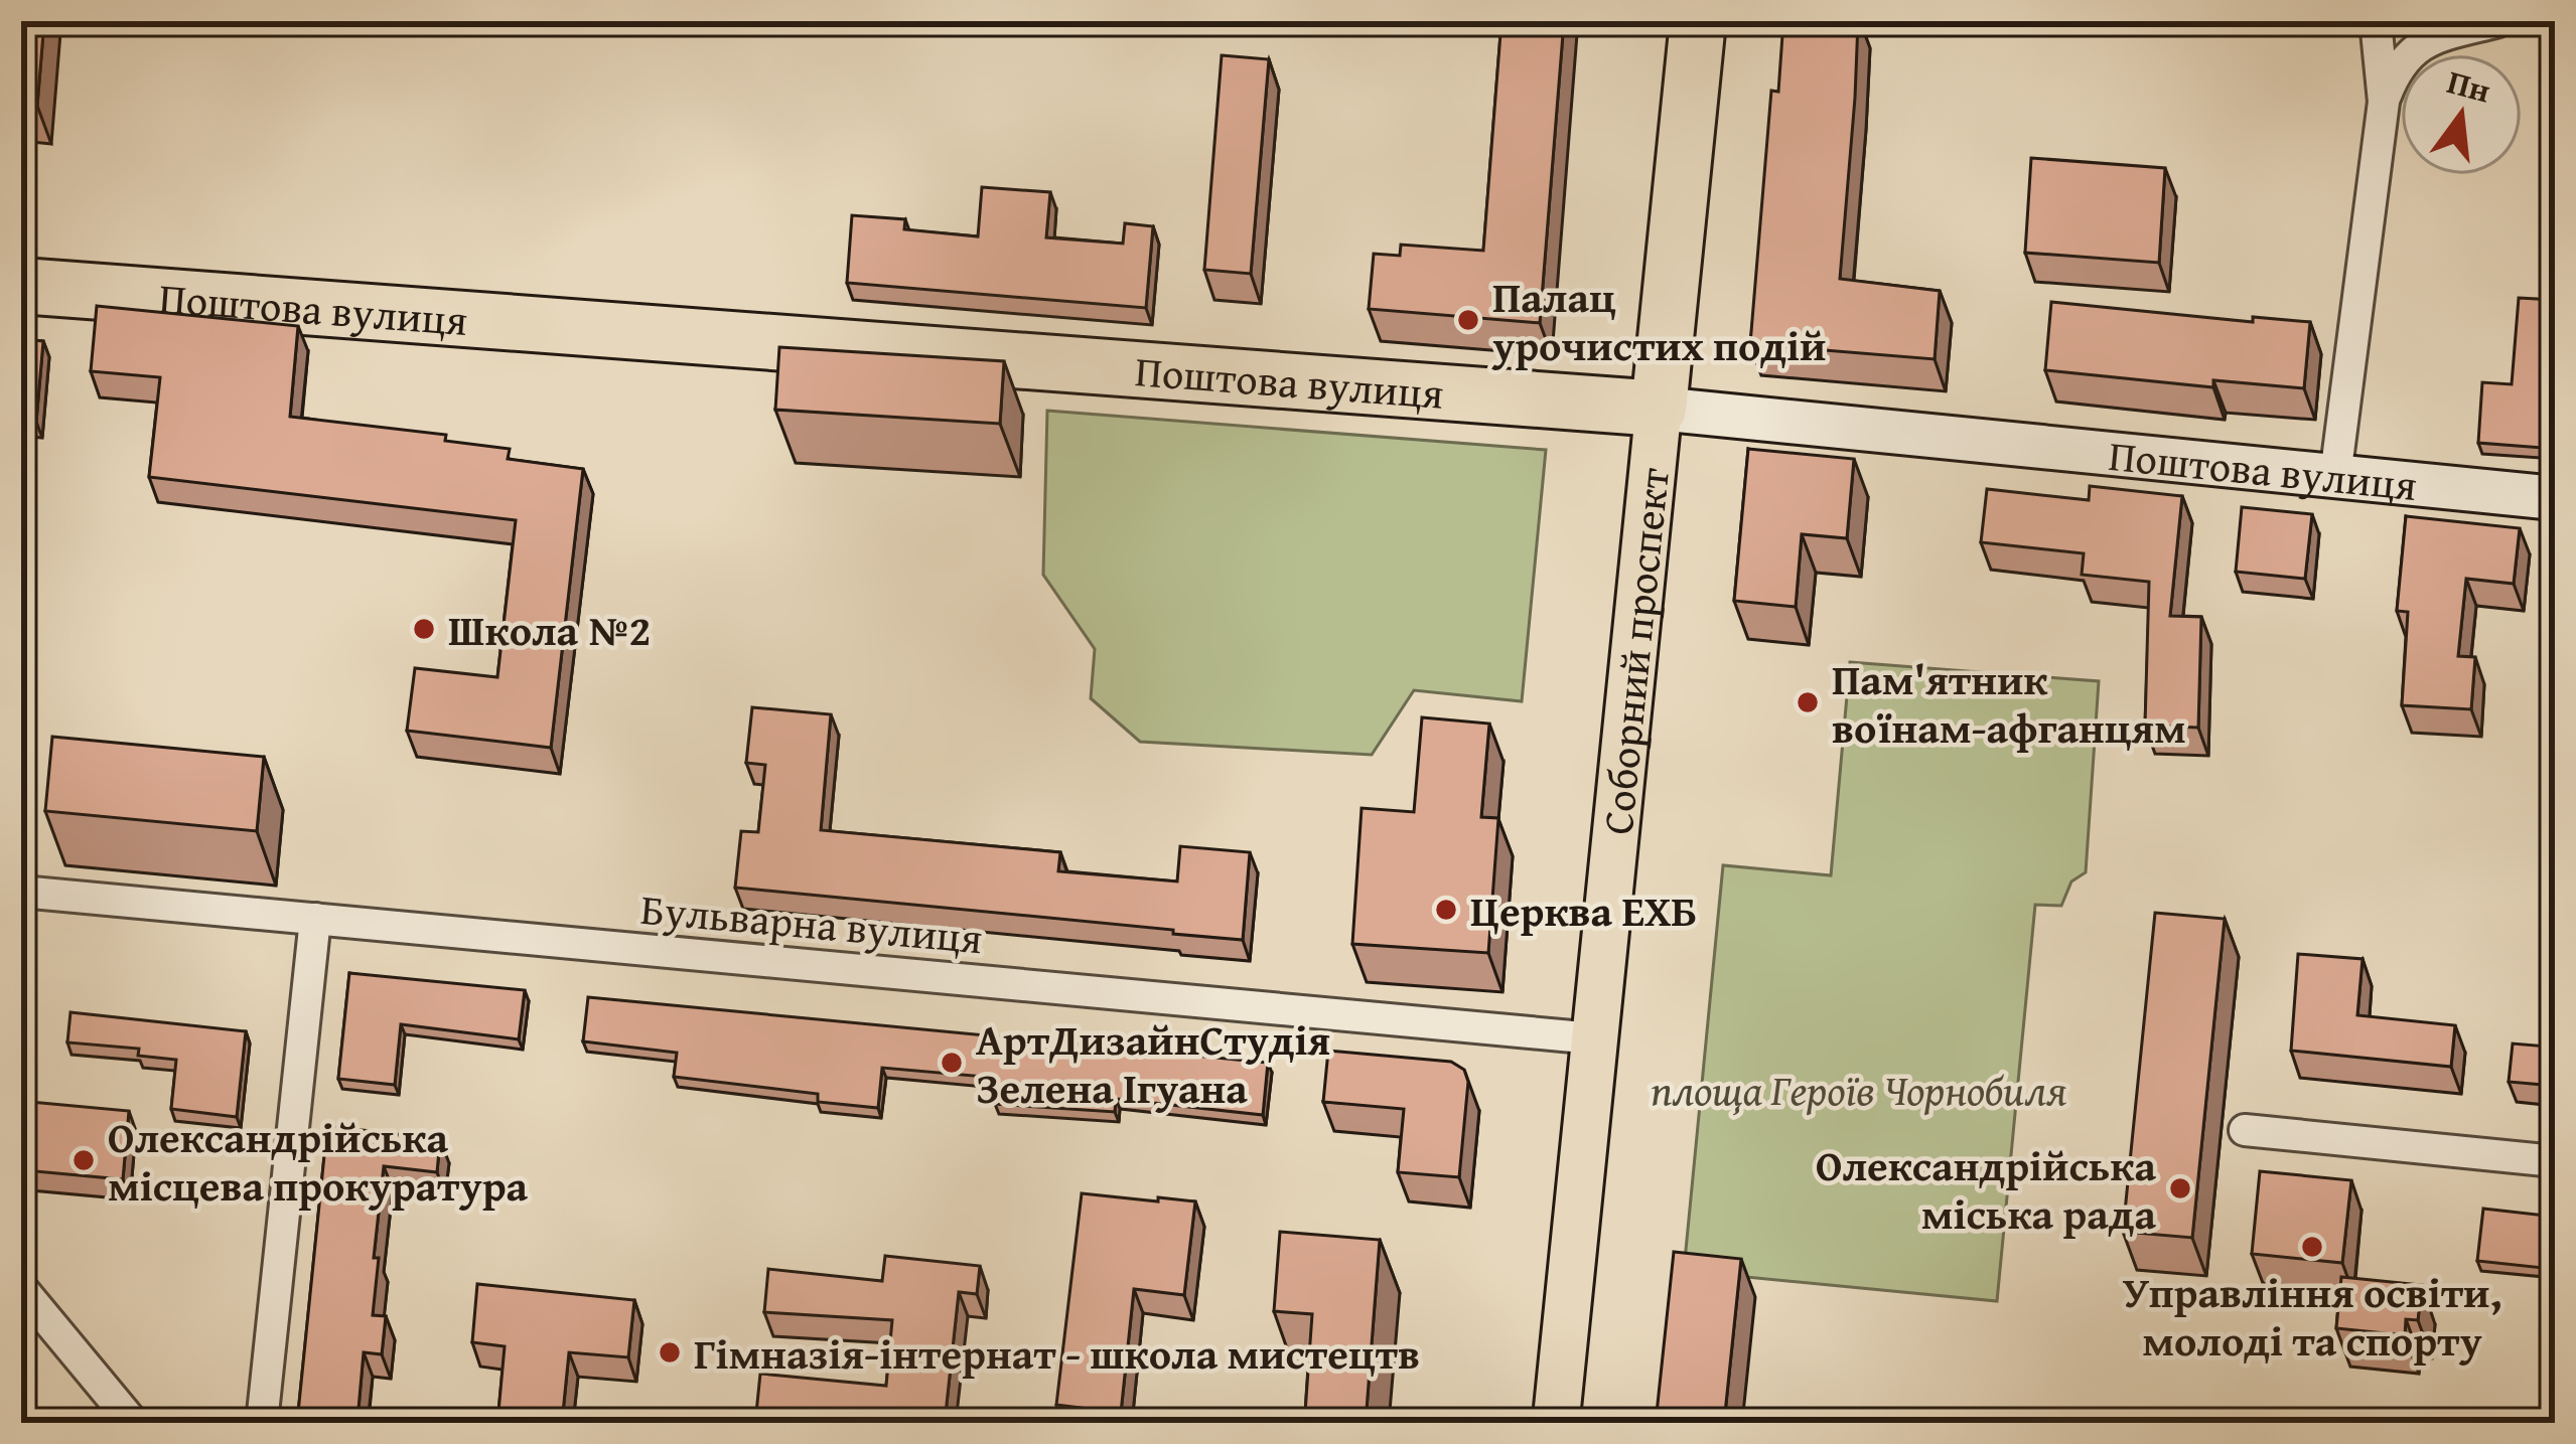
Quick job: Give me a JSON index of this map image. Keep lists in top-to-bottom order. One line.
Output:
{"streets":{"highway":["Поштова вулиця","Соборний проспект"],"street":["Бульварна вулиця"]},"crossings":[["Поштова вулиця","Соборний проспект"],["Соборний проспект","Бульварна вулиця"]],"parks":["площа Героїв Чорнобиля"],"places":["Палац урочистих подій","Школа №2","Пам'ятник воїнам-афганцям","Церква ЕХБ","АртДизайнСтудія Зелена Ігуана","Олександрійська місцева прокуратура","Олександрійська міська рада","Управління освіти, молоді та спорту","Гімназія-інтернат - школа мистецтв"],"north":"top"}
